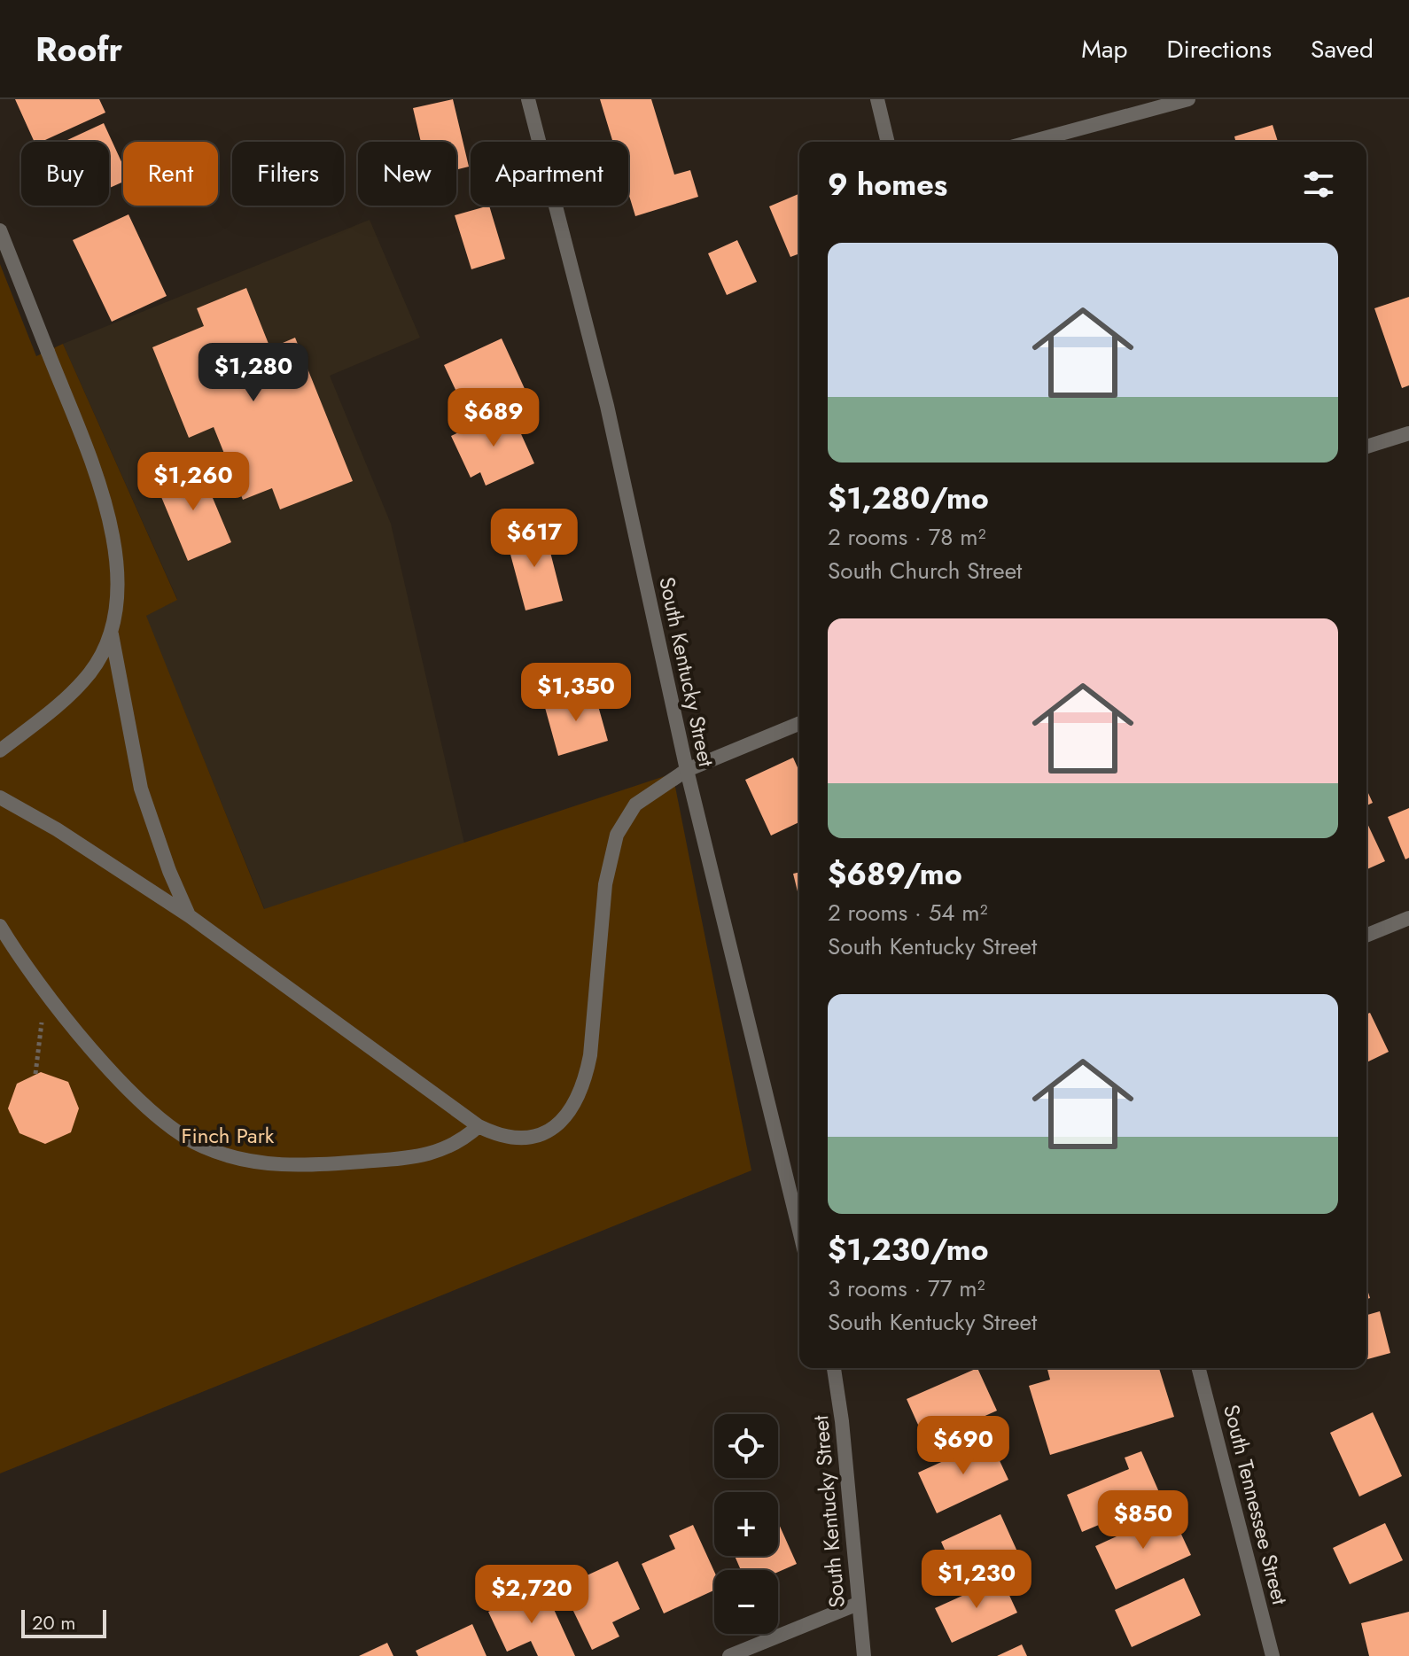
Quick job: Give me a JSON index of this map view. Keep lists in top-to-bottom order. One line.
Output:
{"streets":{"street":["South Kentucky Street","South Tennessee Street"]},"parks":["Finch Park"],"scale_bar":"20 m","page":{"header":"Roofr","nav":["Map","Directions","Saved"],"chip":["Buy","Rent","Filters","New","Apartment"],"heading":"9 homes","list":[{"name":"$1,280/mo","note":"2 rooms · 78 m² · South Church Street"},{"name":"$689/mo","note":"2 rooms · 54 m² · South Kentucky Street"},{"name":"$1,230/mo","note":"3 rooms · 77 m² · South Kentucky Street"}],"price":["$1,280","$689","$1,260","$617","$1,350","$690","$850","$1,230","$2,720"],"map_buttons":["+","−"],"scale":"20 m"}}
